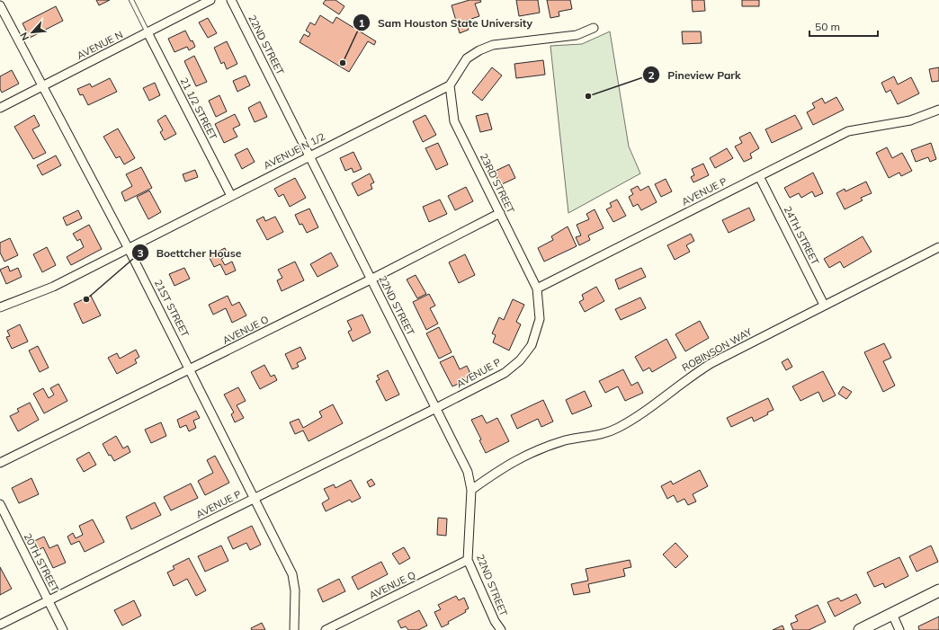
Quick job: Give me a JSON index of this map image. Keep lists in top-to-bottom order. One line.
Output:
{"streets":{"street":["AVENUE N","22ND STREET","21 1/2 STREET","AVENUE N 1/2","23RD STREET","AVENUE P","24TH STREET","21ST STREET","AVENUE O","ROBINSON WAY","20TH STREET","AVENUE Q"]},"crossings":[["AVENUE N","21 1/2 STREET"],["AVENUE N","21ST STREET"],["22ND STREET","AVENUE N 1/2"],["22ND STREET","AVENUE P"],["22ND STREET","AVENUE O"],["22ND STREET","ROBINSON WAY"],["22ND STREET","AVENUE Q"],["21 1/2 STREET","AVENUE N 1/2"],["AVENUE N 1/2","23RD STREET"],["AVENUE N 1/2","21ST STREET"],["23RD STREET","AVENUE P"],["23RD STREET","AVENUE O"],["AVENUE P","24TH STREET"],["AVENUE P","21ST STREET"],["AVENUE P","20TH STREET"],["24TH STREET","ROBINSON WAY"],["21ST STREET","AVENUE O"]],"places":["Sam Houston State University","Pineview Park","Boettcher House"],"scale_bar":"50 m","north":"bottom left"}
